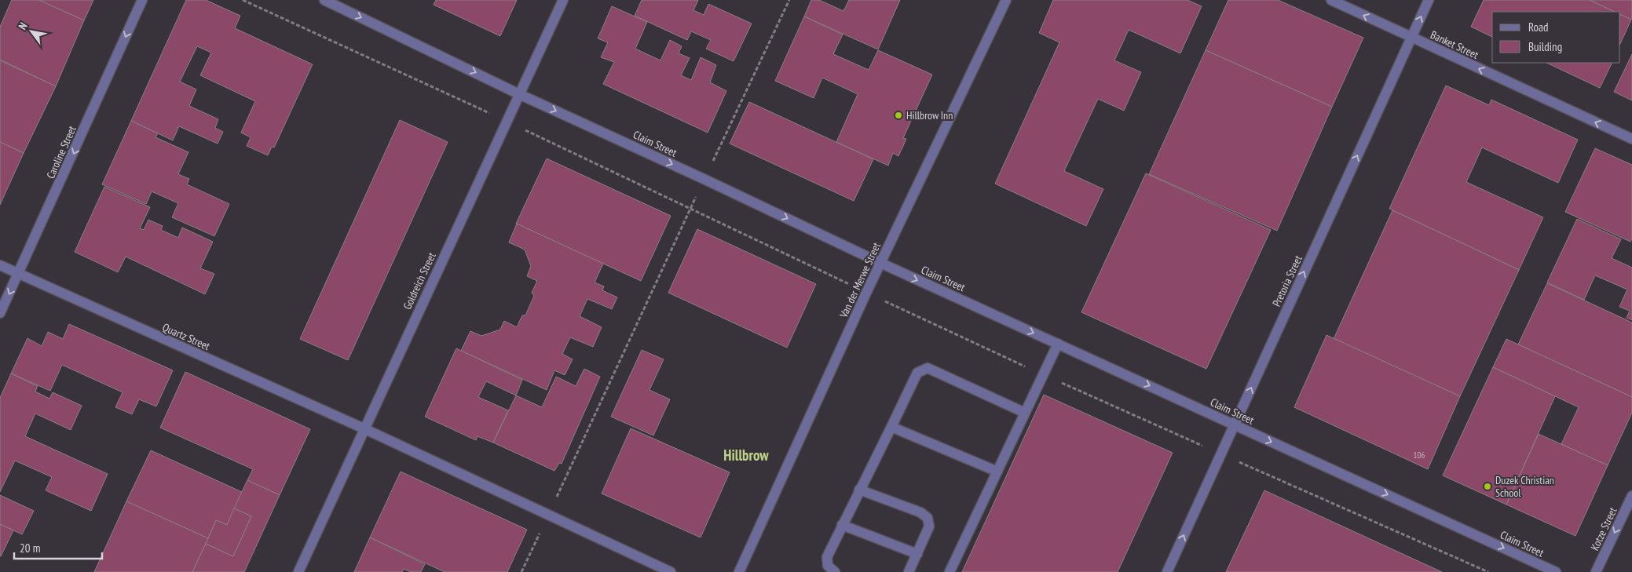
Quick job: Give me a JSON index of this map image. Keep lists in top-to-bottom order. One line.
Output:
{"streets":{"street":["Banket Street","Claim Street","Caroline Street","Van der Merwe Street","Goldreich Street","Pretoria Street","Quartz Street","Kotze Street"]},"crossings":[["Banket Street","Pretoria Street"],["Claim Street","Van der Merwe Street"],["Claim Street","Goldreich Street"],["Claim Street","Pretoria Street"],["Caroline Street","Quartz Street"],["Goldreich Street","Quartz Street"]],"one_way":["Banket Street","Claim Street","Caroline Street","Pretoria Street","Kotze Street"],"districts":["Hillbrow"],"places":["Hillbrow Inn","Duzek Christian School"],"house_numbers":["106"],"legend":["Road","Building"],"scale_bar":"20 m","north":"top left"}
